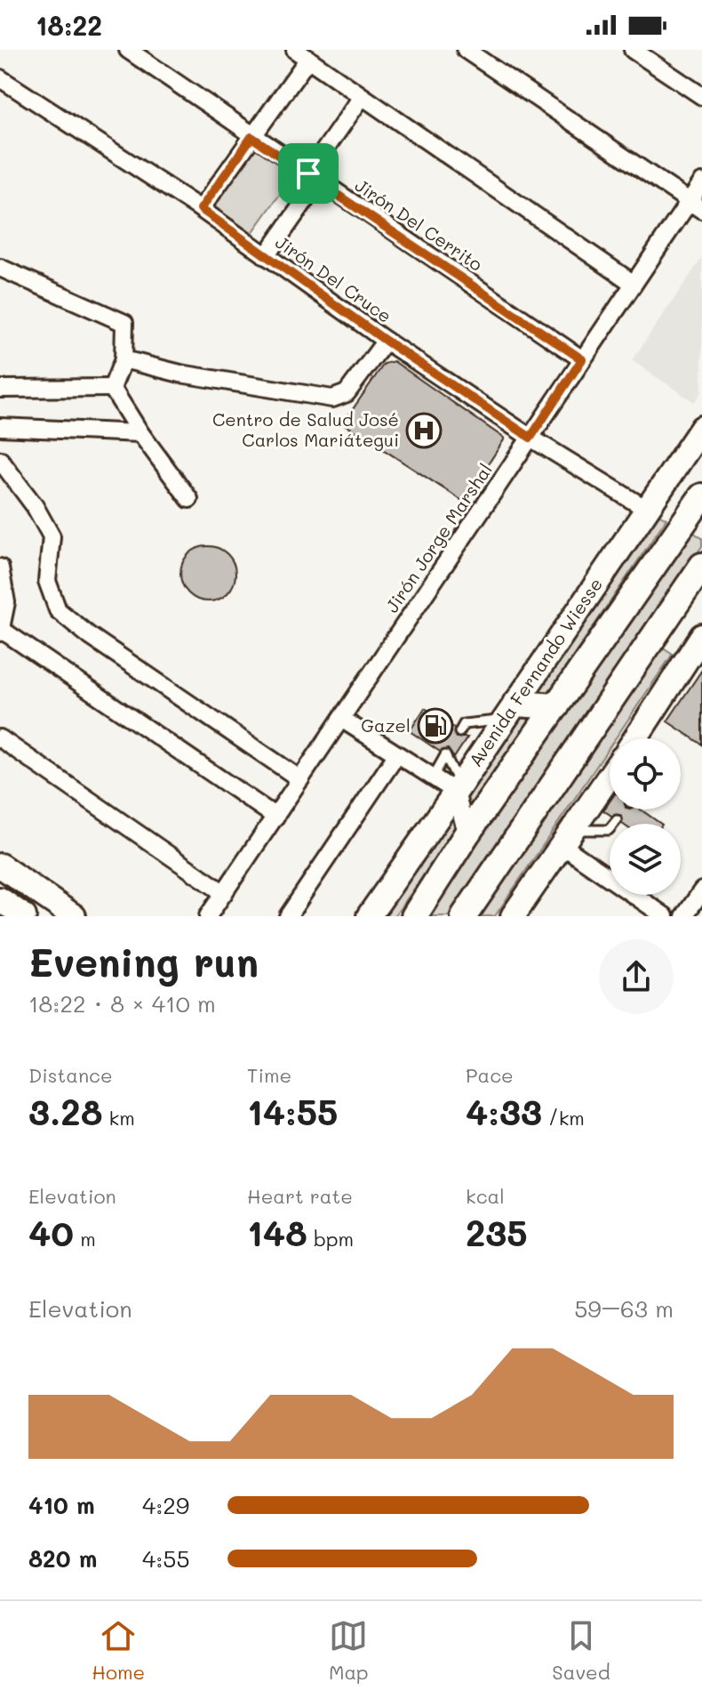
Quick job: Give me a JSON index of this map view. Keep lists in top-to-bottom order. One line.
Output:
{"streets":{"main road":["Avenida Fernando Wiesse"],"street":["Jirón Del Cerrito","Jirón Del Cruce","Jirón Jorge Marshal"]},"crossings":[["Jirón Del Cerrito","Jirón Jorge Marshal"],["Jirón Del Cruce","Jirón Jorge Marshal"],["Jirón Del Cruce","Avenida Fernando Wiesse"]],"places":{"hospital":["Centro de Salud José Carlos Mariátegui"],"fuel station":["Gazel"]},"page":{"status":"18:22","heading":["Evening run","18:22 · 8 × 410 m"],"stats":[["Distance","3.28 km"],["Time","14:55"],["Pace","4:33 /km"],["Elevation","40 m"],["Heart rate","148 bpm"],["kcal","235"]],"chart":["Elevation","59–63 m"],"list":[{"name":"410 m","note":"4:29"},{"name":"820 m","note":"4:55"}],"tabs":["Home","Map","Saved"]}}
